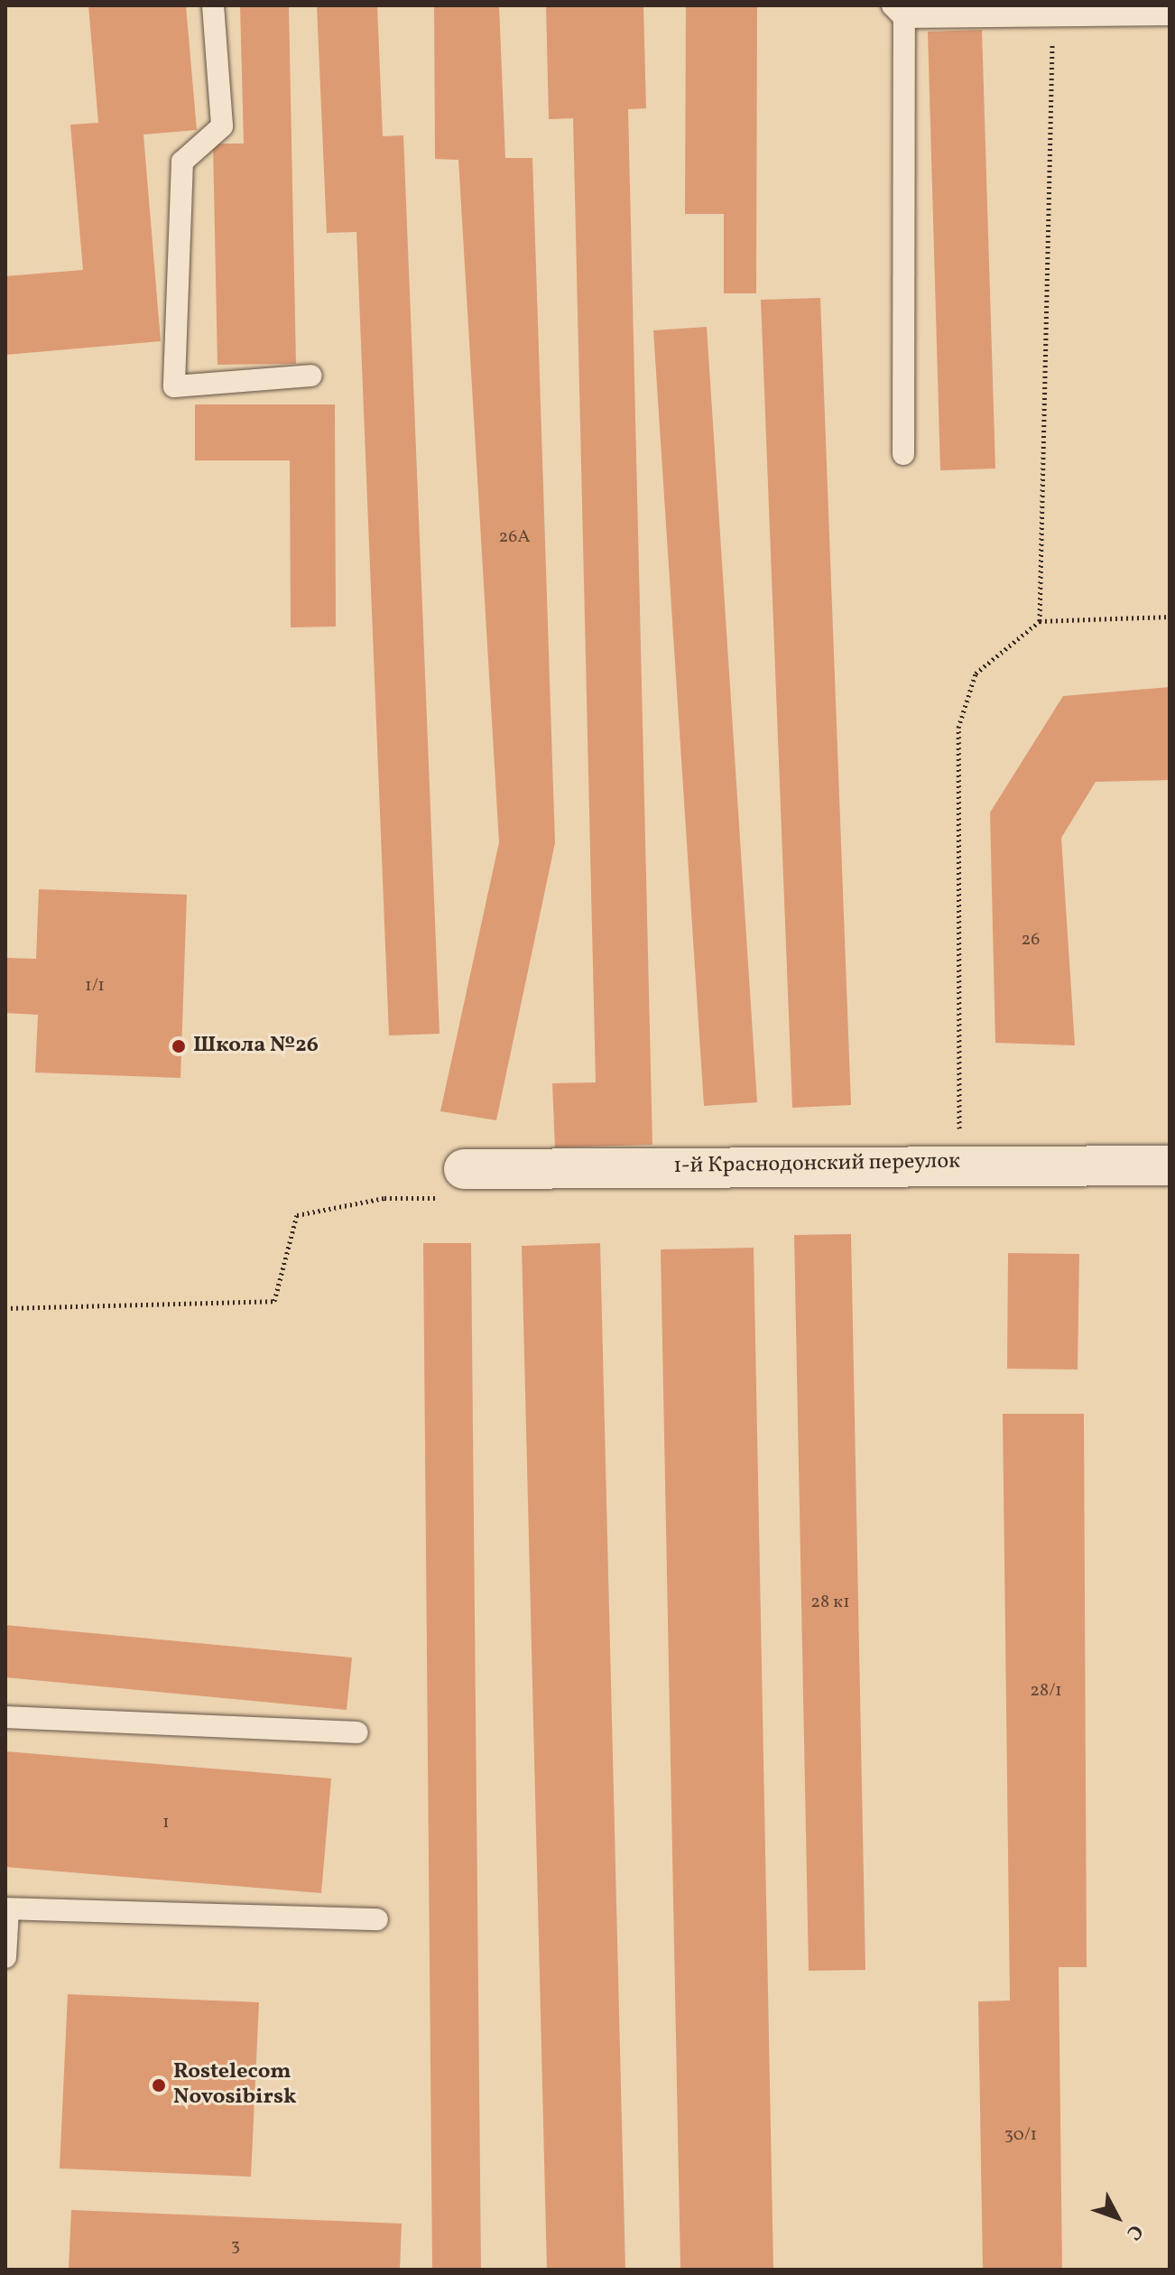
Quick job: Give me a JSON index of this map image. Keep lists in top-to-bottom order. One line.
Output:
{"streets":{"street":["1-й Краснодонский переулок"]},"places":["Школа №26","Rostelecom Novosibirsk"],"house_numbers":["26А","26","1/1","28 к1","28/1","1","30/1","3"],"north":"bottom right"}
